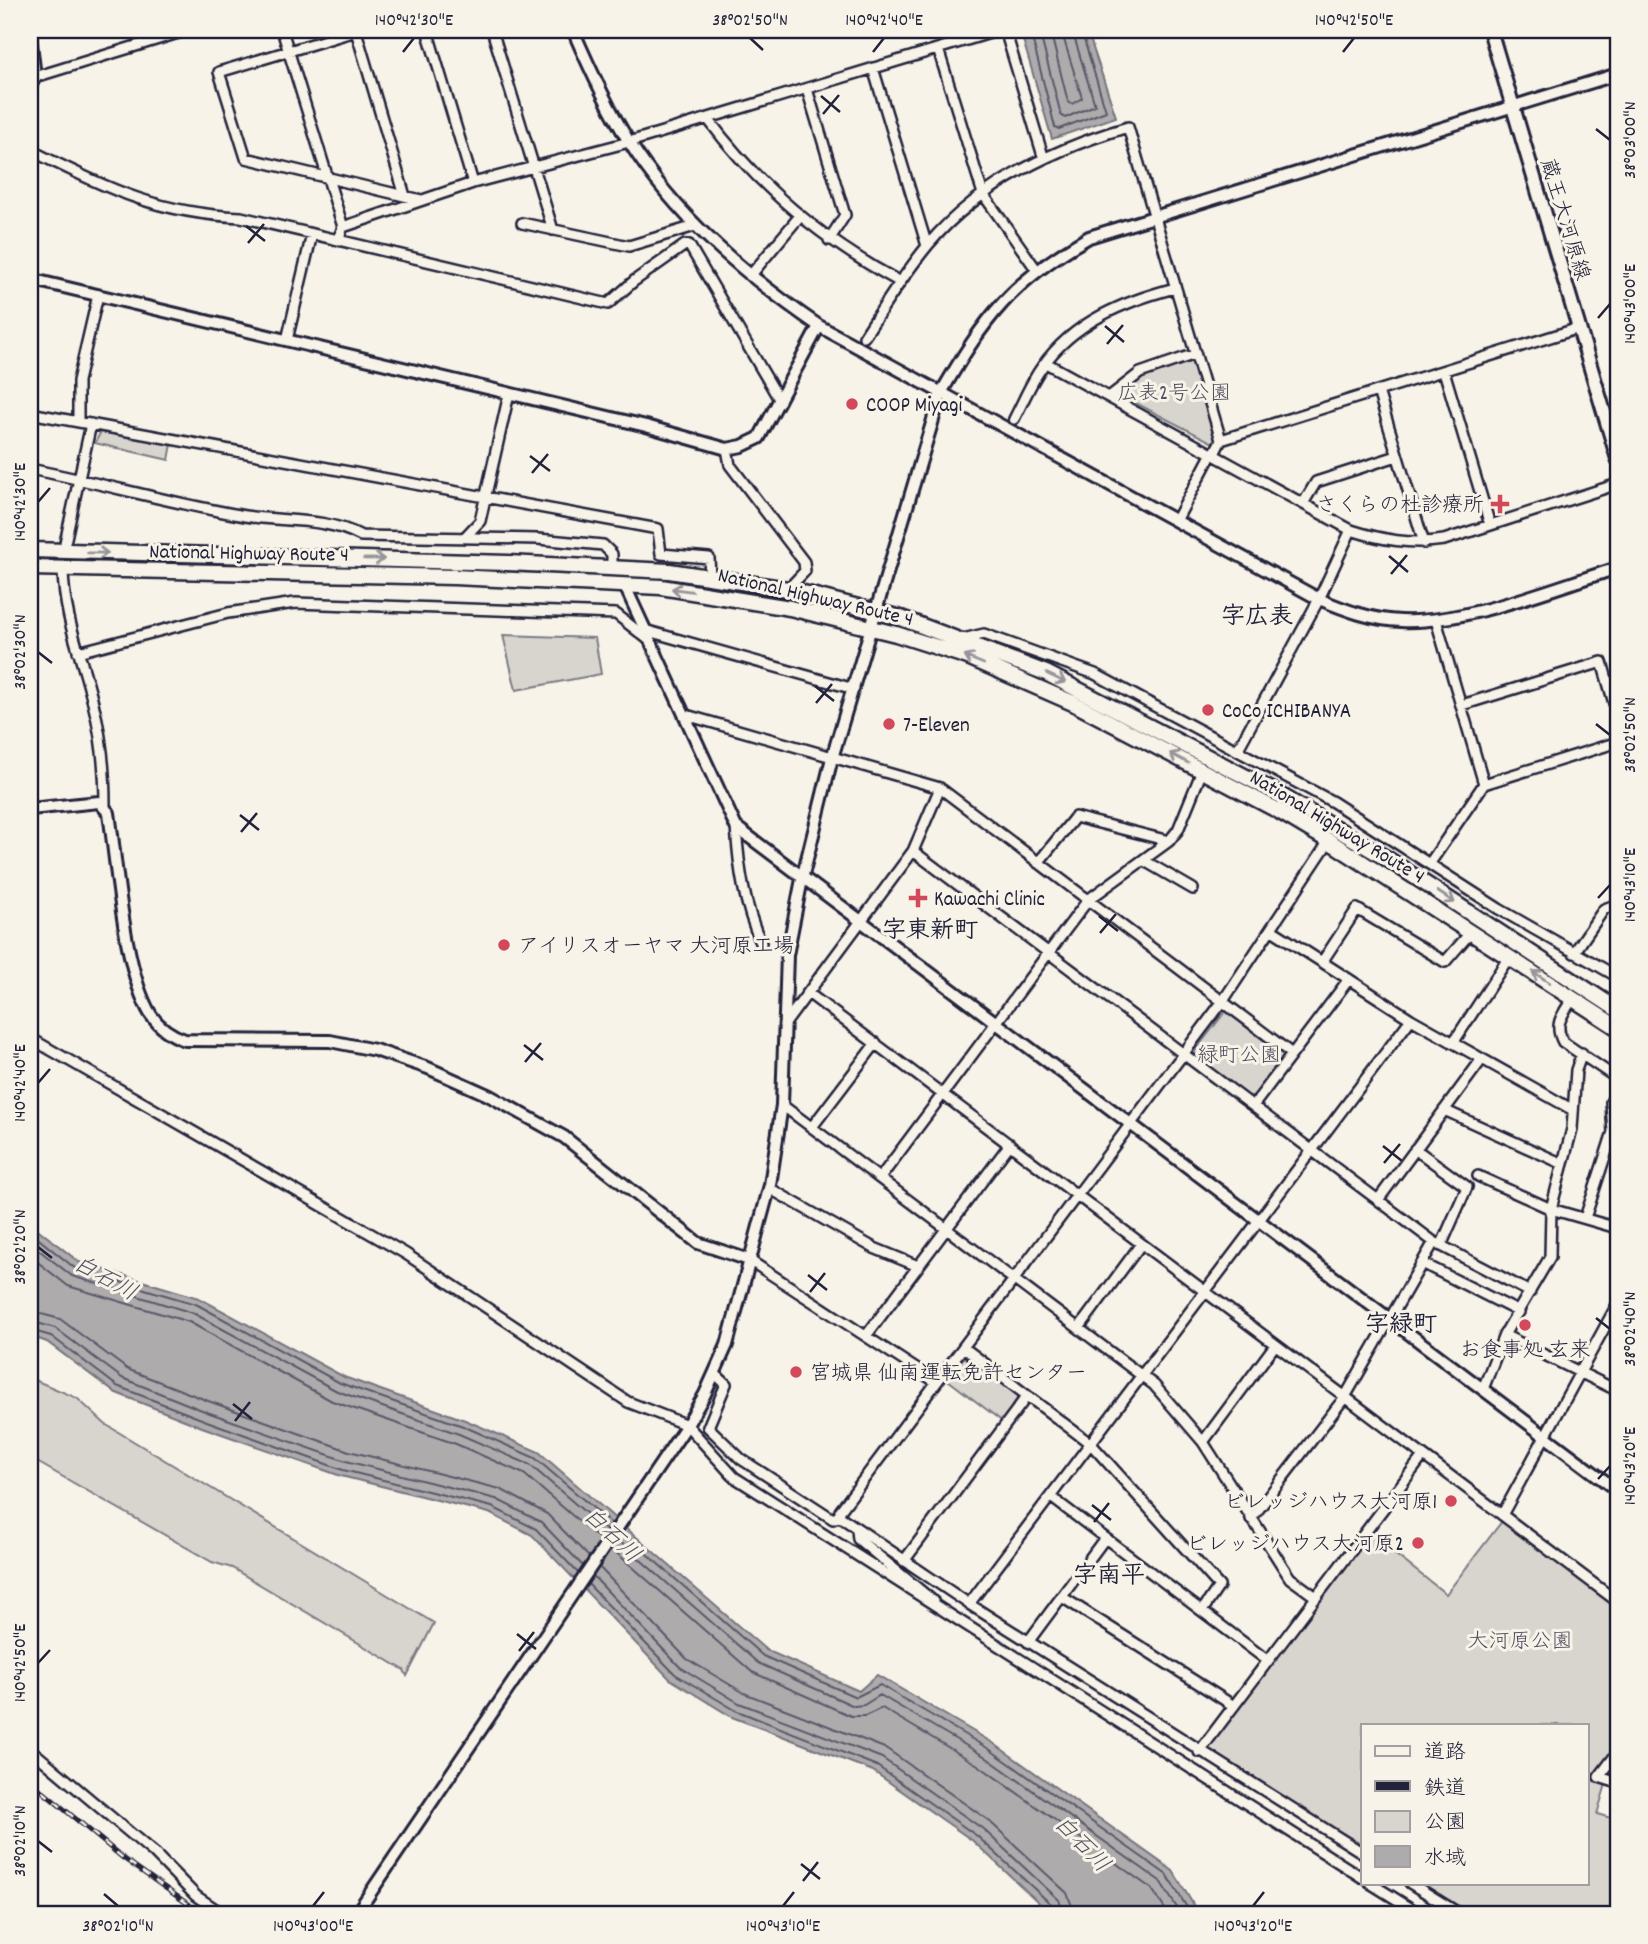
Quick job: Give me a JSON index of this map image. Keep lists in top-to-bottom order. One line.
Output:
{"streets":{"highway":["National Highway Route 4"],"main road":["蔵王大河原線"]},"districts":["字広表","字東新町","字緑町","字南平"],"water":["白石川"],"parks":["広表2号公園","緑町公園","大河原公園"],"places":{"other":["COOP Miyagi","CoCo ICHIBANYA","7-Eleven","アイリスオーヤマ 大河原工場","お食事処 玄来","宮城県 仙南運転免許センター","ビレッジハウス大河原1","ビレッジハウス大河原2"],"health":["さくらの杜診療所","Kawachi Clinic"]},"legend":["道路","鉄道","公園","水域"],"coordinates":["140°42'30\"E","38°02'50\"N","140°42'40\"E","140°42'50\"E","38°03'00\"N","140°43'00\"E","38°02'30\"N","140°43'10\"E","38°02'20\"N","38°02'40\"N","140°43'20\"E","38°02'10\"N"]}
